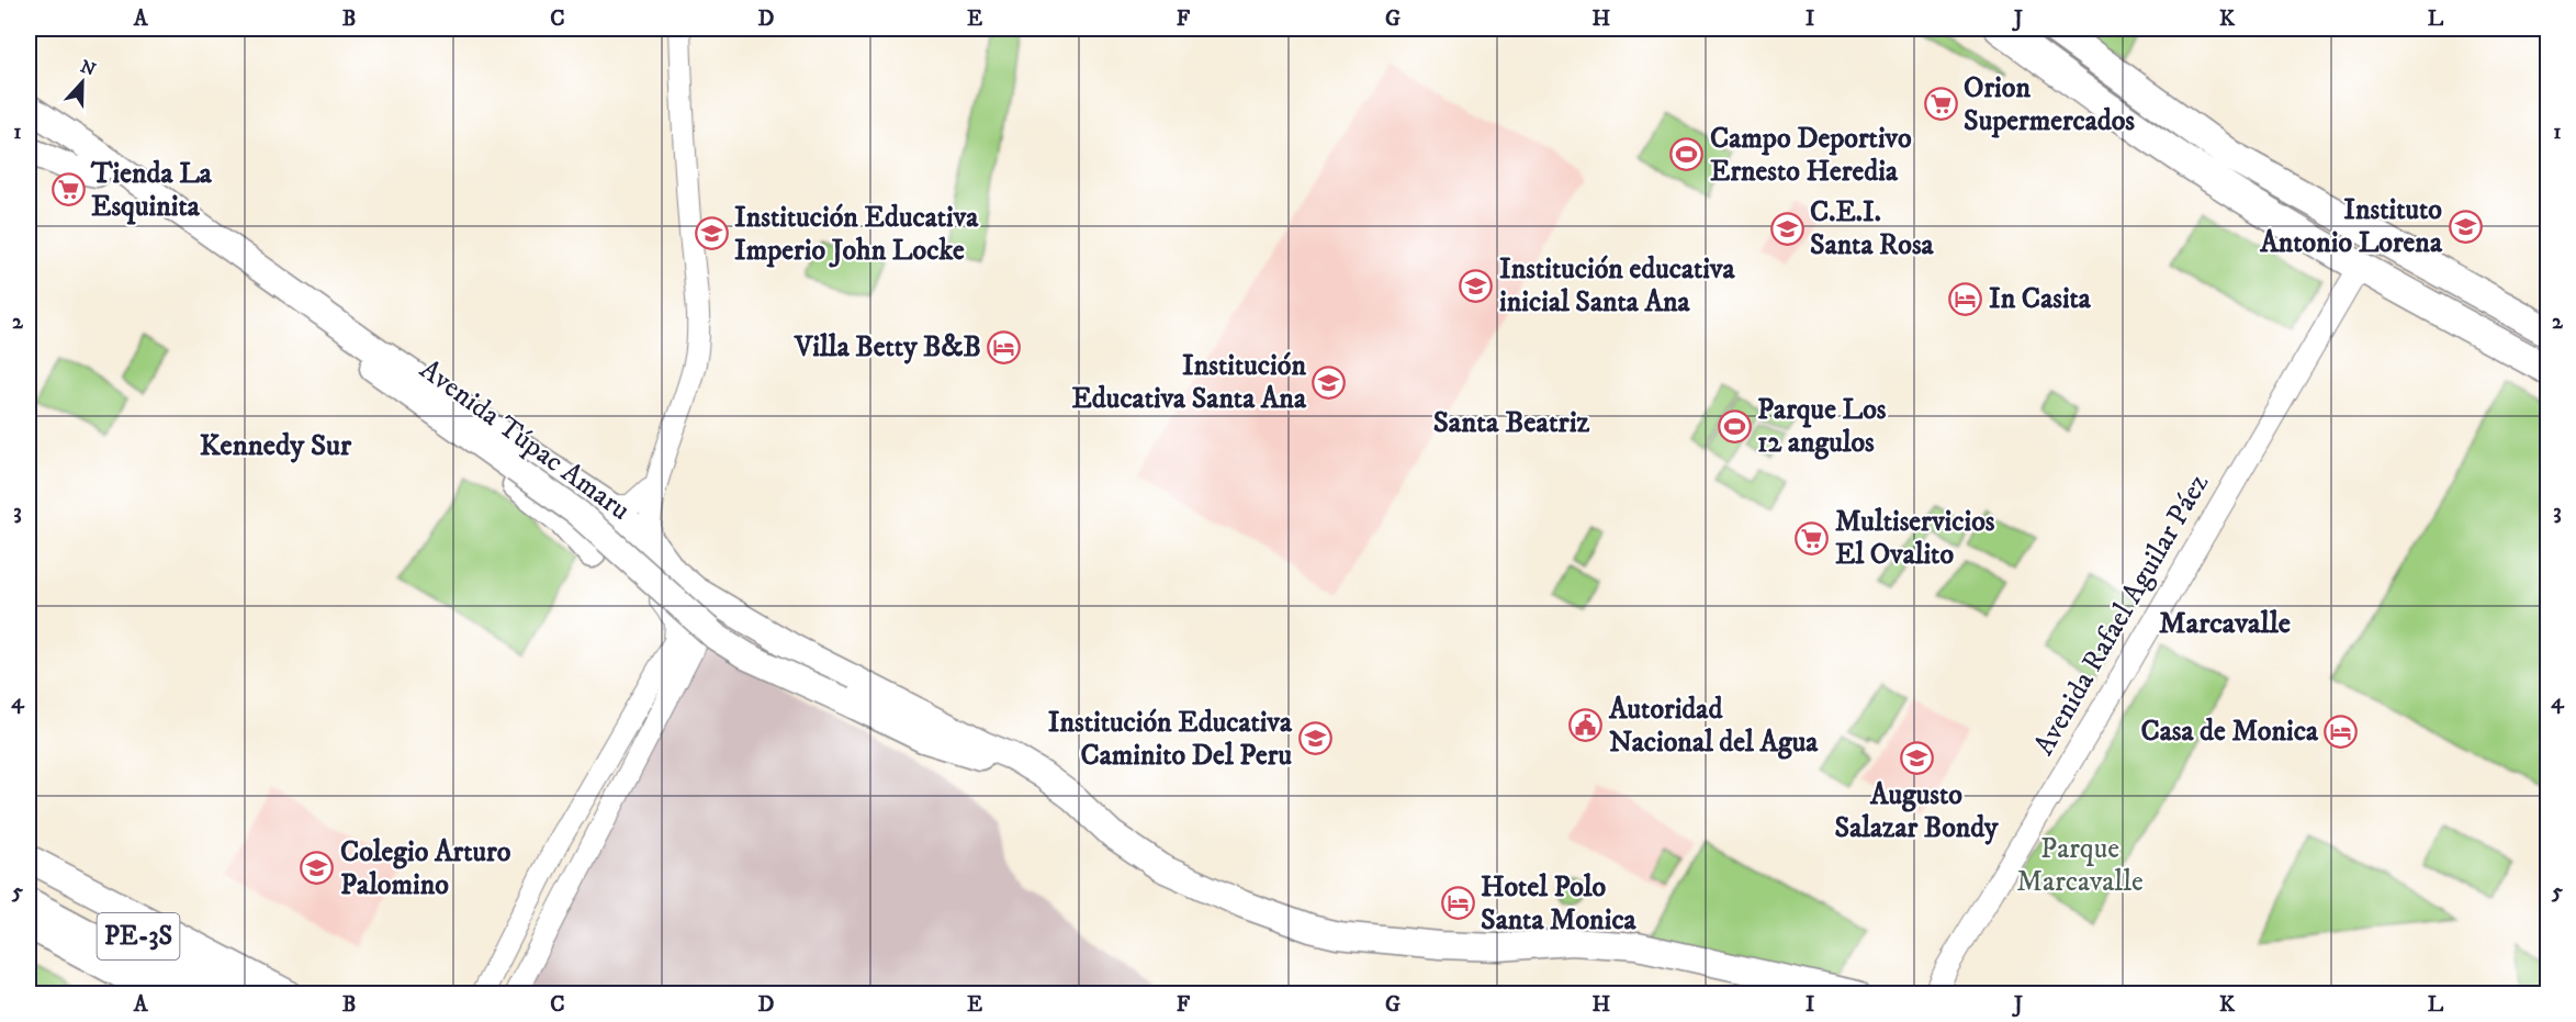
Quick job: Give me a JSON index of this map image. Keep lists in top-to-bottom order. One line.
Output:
{"streets":{"main road":["Avenida Túpac Amaru","PE-3S"],"street":["Avenida Rafael Aguilar Páez"]},"districts":["Santa Beatriz","Kennedy Sur","Marcavalle"],"parks":["Parque Marcavalle"],"places":{"supermarket":["Orion Supermercados","Tienda La Esquinita","Multiservicios El Ovalito"],"sports":["Campo Deportivo Ernesto Heredia","Parque Los 12 angulos"],"school or university":["Instituto Antonio Lorena","C.E.I. Santa Rosa","Institución Educativa Imperio John Locke","Institución educativa inicial Santa Ana","Institución Educativa Santa Ana","Institución Educativa Caminito Del Peru","Augusto Salazar Bondy","Colegio Arturo Palomino"],"hotel":["In Casita","Villa Betty B&B","Casa de Monica","Hotel Polo Santa Monica"],"public building":["Autoridad Nacional del Agua"]},"north":"top","grid":{"columns":["A","B","C","D","E","F","G","H","I","J","K","L"],"rows":["1","2","3","4","5"]}}
